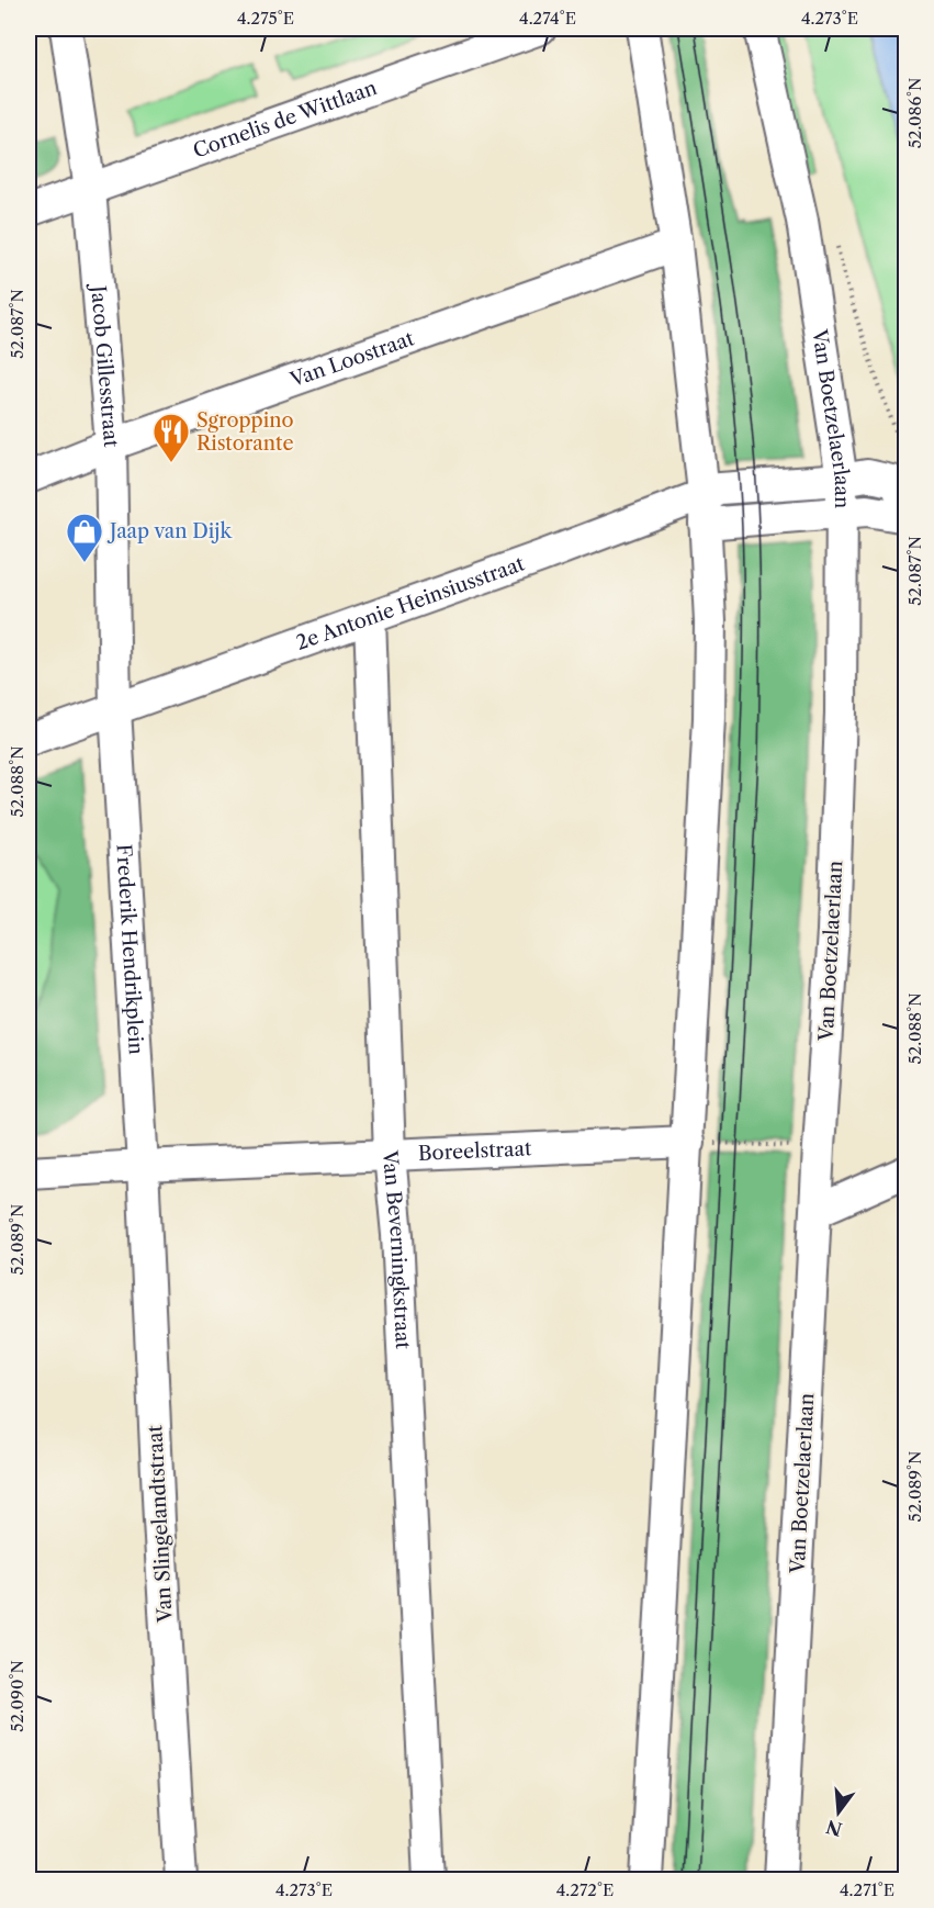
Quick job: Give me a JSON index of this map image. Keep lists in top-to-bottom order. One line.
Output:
{"streets":{"street":["Cornelis de Wittlaan","Van Loostraat","Jacob Gillesstraat","Van Boetzelaerlaan","2e Antonie Heinsiusstraat","Frederik Hendrikplein","Boreelstraat","Van Beverningkstraat","Van Slingelandtstraat"]},"crossings":[["Cornelis de Wittlaan","Jacob Gillesstraat"],["Van Loostraat","Jacob Gillesstraat"],["Jacob Gillesstraat","2e Antonie Heinsiusstraat"],["Jacob Gillesstraat","Frederik Hendrikplein"],["Van Boetzelaerlaan","2e Antonie Heinsiusstraat"],["2e Antonie Heinsiusstraat","Frederik Hendrikplein"],["2e Antonie Heinsiusstraat","Van Beverningkstraat"],["Frederik Hendrikplein","Boreelstraat"],["Frederik Hendrikplein","Van Slingelandtstraat"],["Boreelstraat","Van Beverningkstraat"],["Boreelstraat","Van Slingelandtstraat"]],"places":{"restaurant":["Sgroppino Ristorante"],"shop":["Jaap van Dijk"]},"north":"bottom","coordinates":["4.275°E","4.274°E","4.273°E","52.086°N","52.087°N","52.088°N","52.089°N","52.090°N","4.272°E","4.271°E"]}
